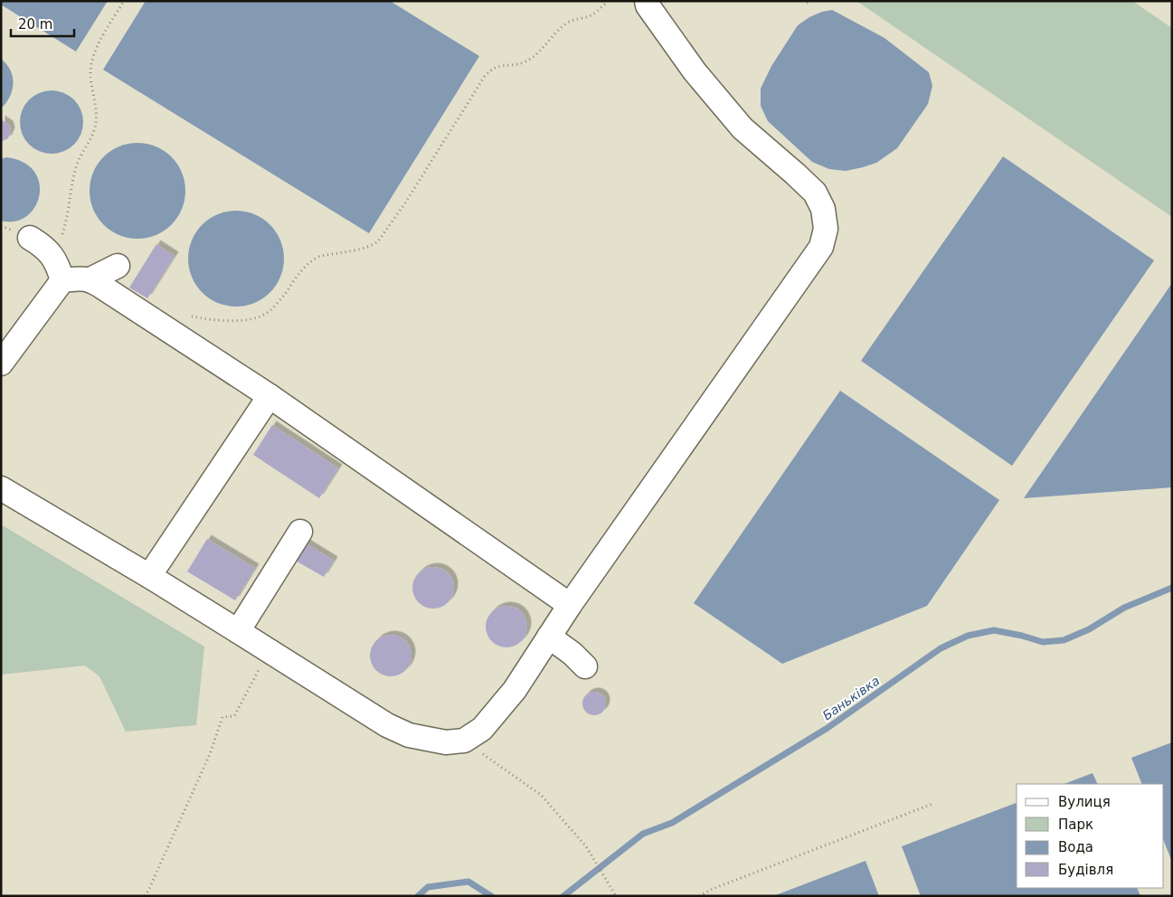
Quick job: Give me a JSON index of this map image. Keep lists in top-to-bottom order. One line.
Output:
{"water":["Баньківка"],"legend":["Вулиця","Парк","Вода","Будівля"],"scale_bar":"20 m"}
